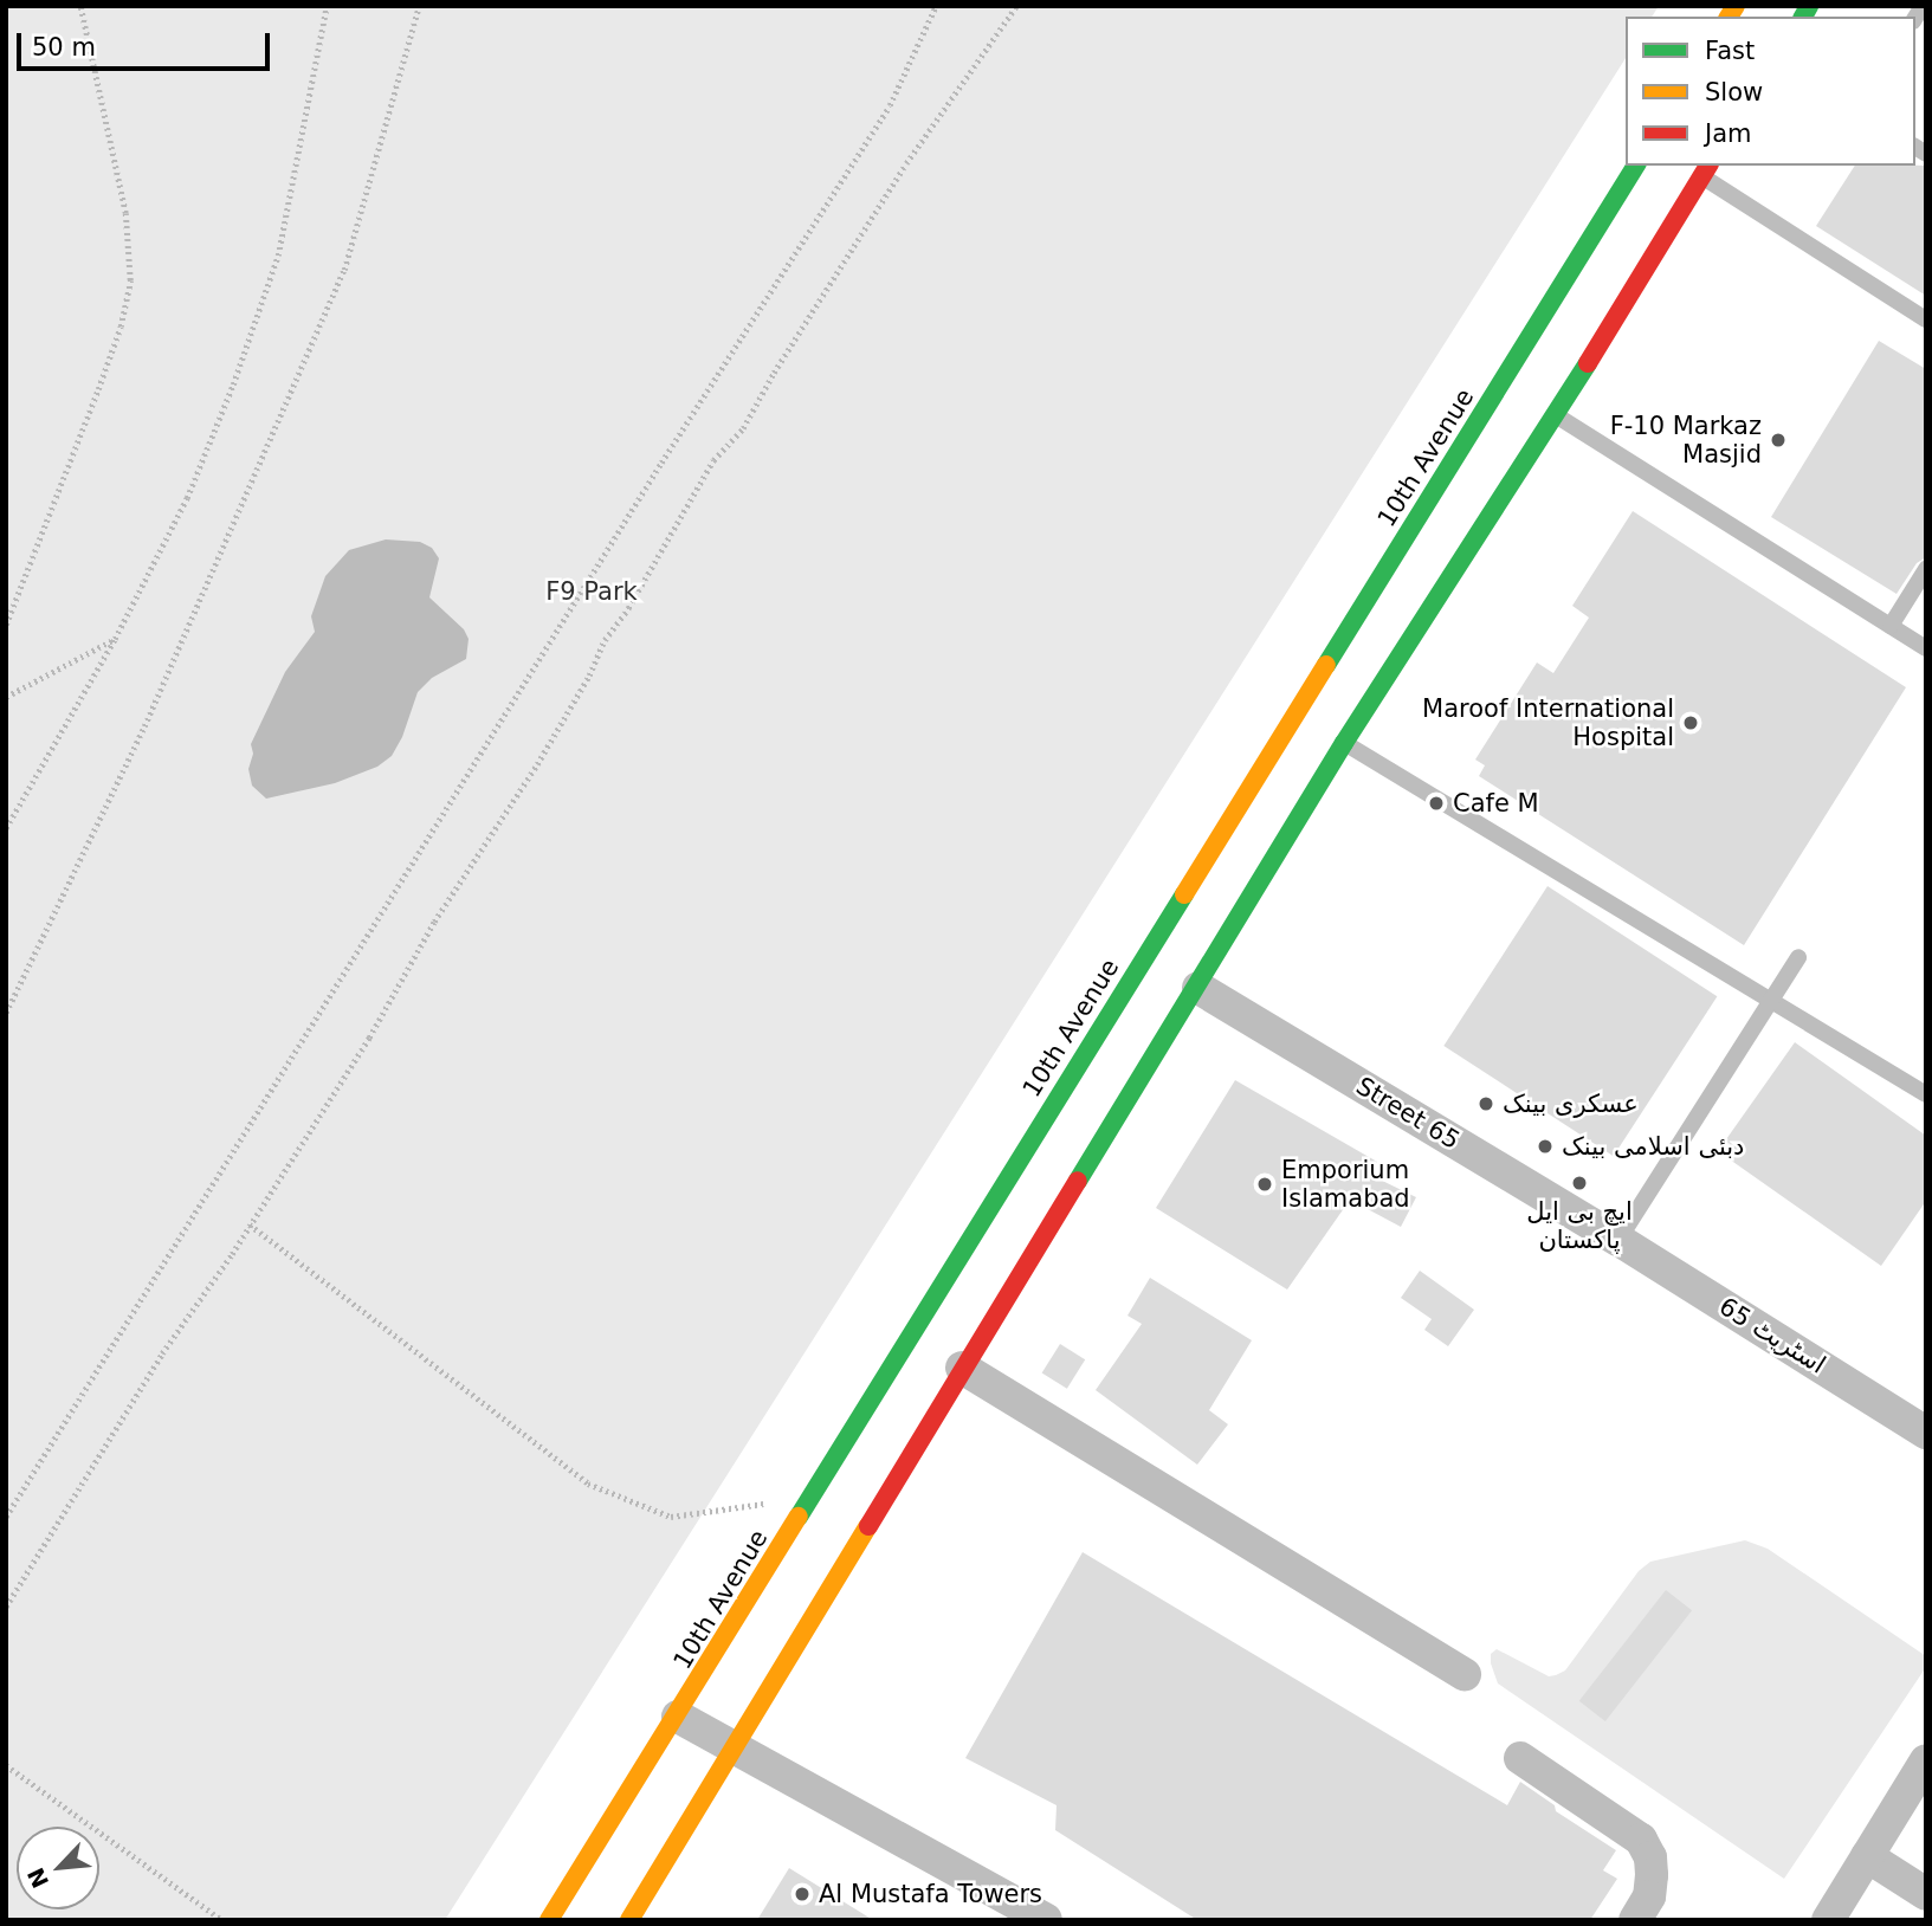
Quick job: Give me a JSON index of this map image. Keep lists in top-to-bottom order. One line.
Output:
{"streets":{"main road":["10th Avenue"],"street":["Street 65","اسٹریٹ 65"]},"crossings":[["Street 65","اسٹریٹ 65"]],"parks":["F9 Park"],"places":["F-10 Markaz Masjid","Maroof International Hospital","Cafe M","عسکری بینک","دبئی اسلامی بینک","ایچ بی ایل پاکستان","Emporium Islamabad","Al Mustafa Towers"],"legend":["Fast","Slow","Jam"],"scale_bar":"50 m","north":"bottom left"}
